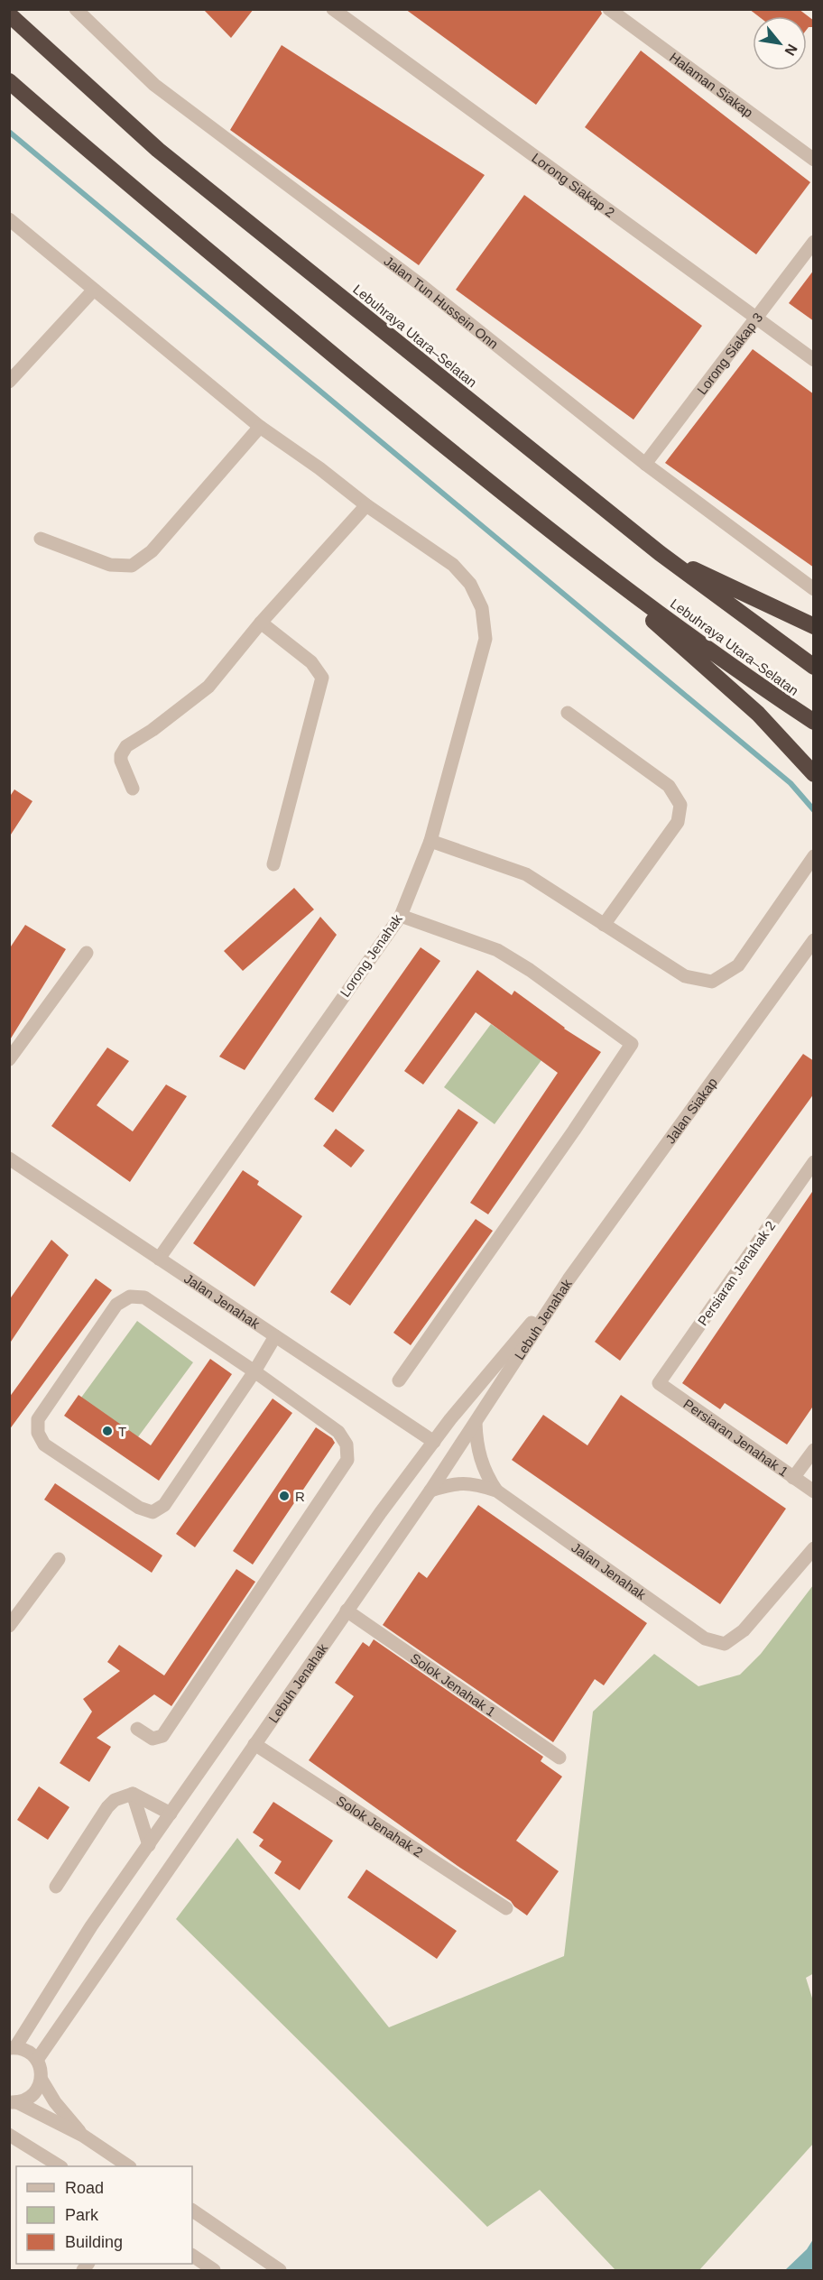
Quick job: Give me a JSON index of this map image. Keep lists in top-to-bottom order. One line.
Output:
{"streets":{"highway":["Lebuhraya Utara–Selatan"],"street":["Halaman Siakap","Lorong Siakap 2","Jalan Tun Hussein Onn","Lorong Siakap 3","Lorong Jenahak","Jalan Siakap","Persiaran Jenahak 2","Jalan Jenahak","Lebuh Jenahak","Persiaran Jenahak 1","Solok Jenahak 1","Solok Jenahak 2"]},"crossings":[["Lorong Siakap 2","Lorong Siakap 3"],["Jalan Tun Hussein Onn","Lorong Siakap 3"],["Lorong Jenahak","Jalan Jenahak"],["Jalan Siakap","Lebuh Jenahak"],["Persiaran Jenahak 2","Persiaran Jenahak 1"],["Jalan Jenahak","Lebuh Jenahak"],["Lebuh Jenahak","Solok Jenahak 1"],["Lebuh Jenahak","Solok Jenahak 2"]],"places":["T","R"],"legend":["Road","Park","Building"],"north":"bottom right"}
